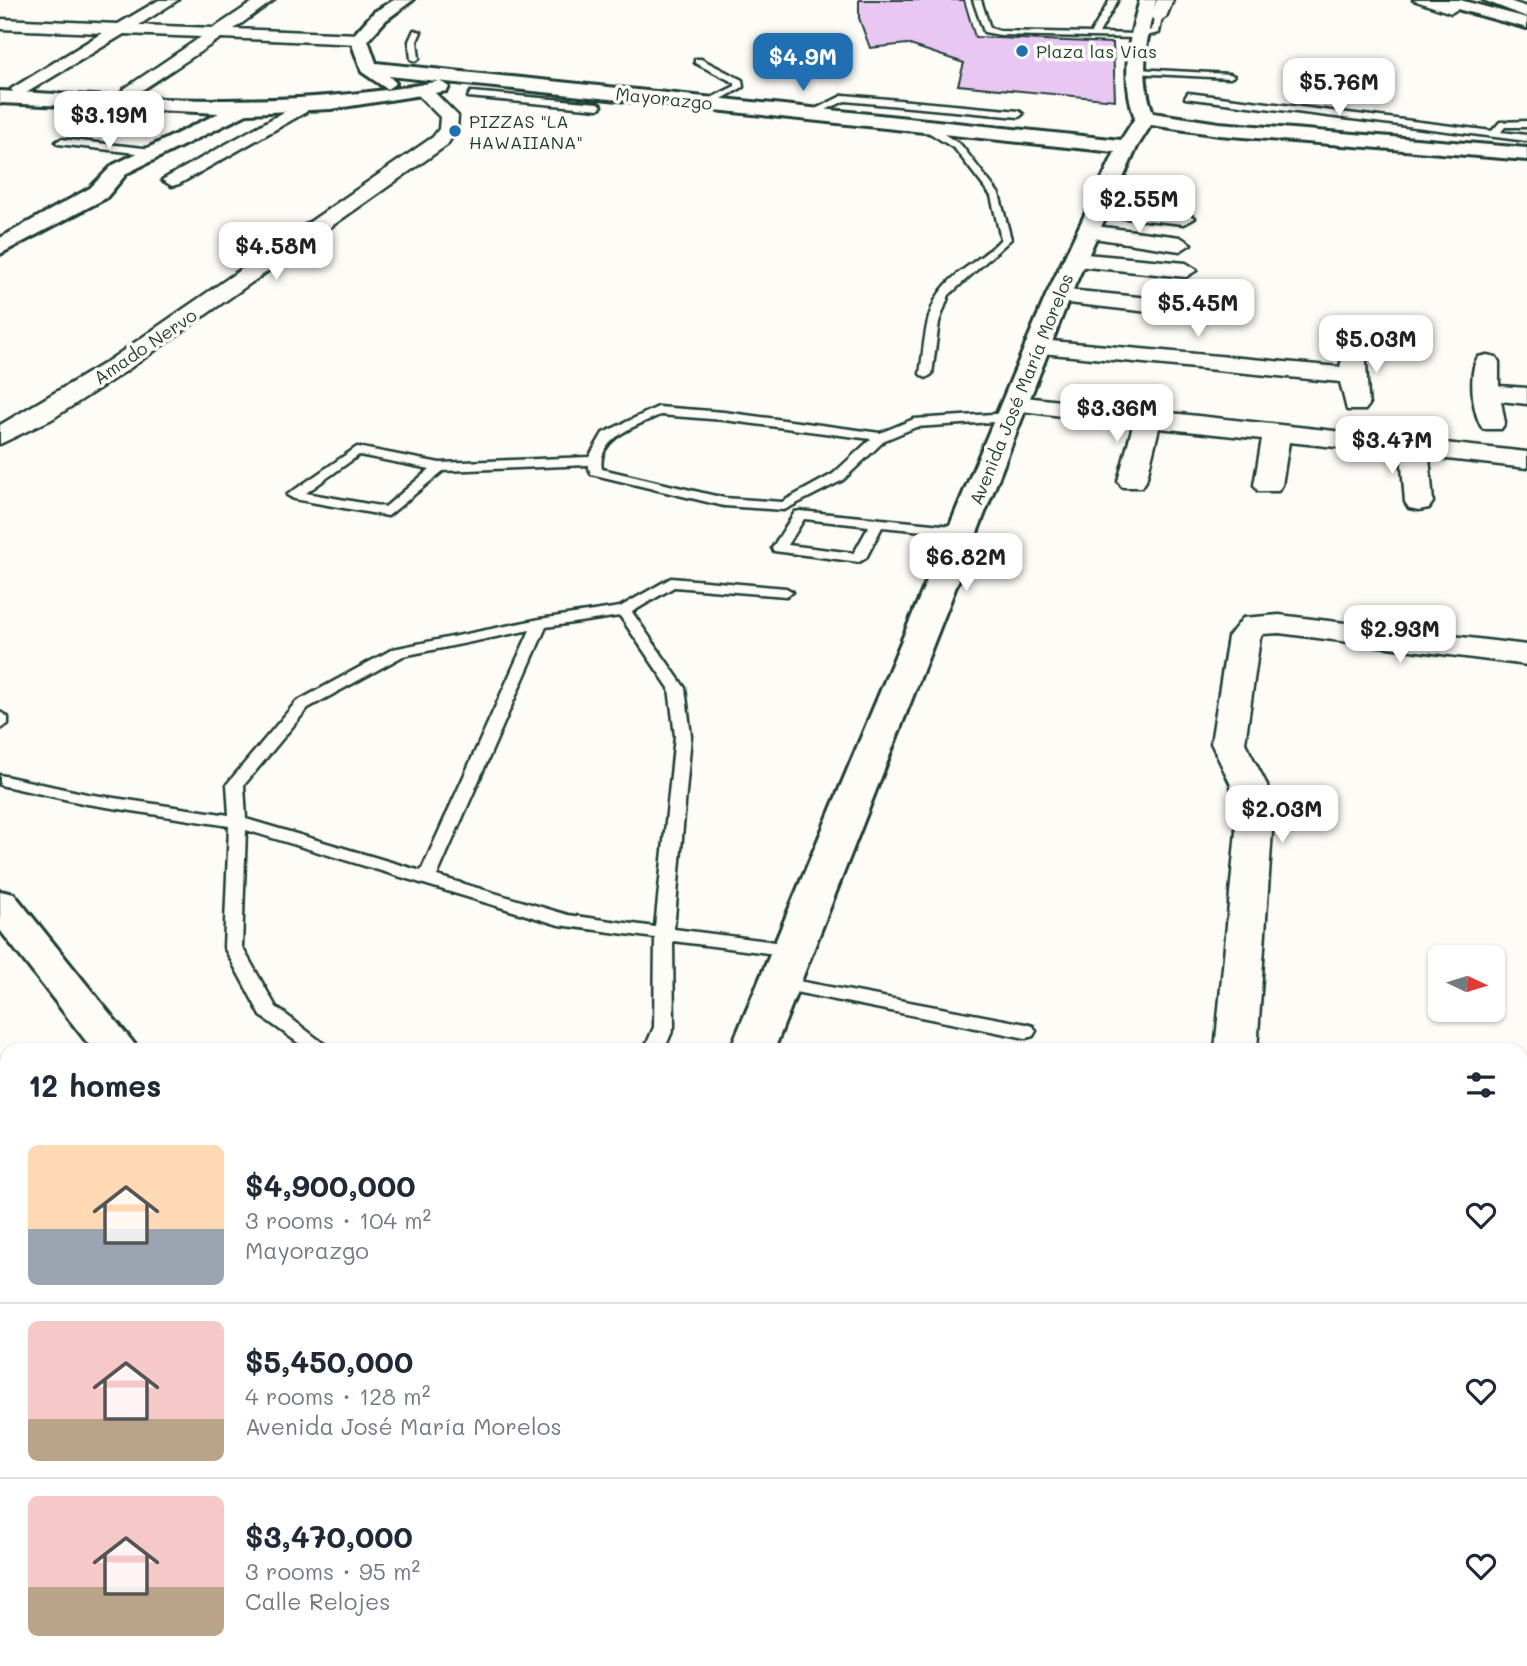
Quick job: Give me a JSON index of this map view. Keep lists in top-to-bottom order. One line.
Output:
{"streets":{"main road":["Mayorazgo","Avenida José María Morelos"],"street":["Amado Nervo"]},"crossings":[["Mayorazgo","Avenida José María Morelos"]],"places":["Plaza las Vias","PIZZAS \"LA HAWAIIANA\""],"north":"right","page":{"price":["$4.9M","$5.76M","$3.19M","$2.55M","$4.58M","$5.45M","$5.03M","$3.36M","$3.47M","$6.82M","$2.93M","$2.03M"],"heading":"12 homes","list":[{"name":"$4,900,000","note":"3 rooms · 104 m² · Mayorazgo"},{"name":"$5,450,000","note":"4 rooms · 128 m² · Avenida José María Morelos"},{"name":"$3,470,000","note":"3 rooms · 95 m² · Calle Relojes"}]}}
